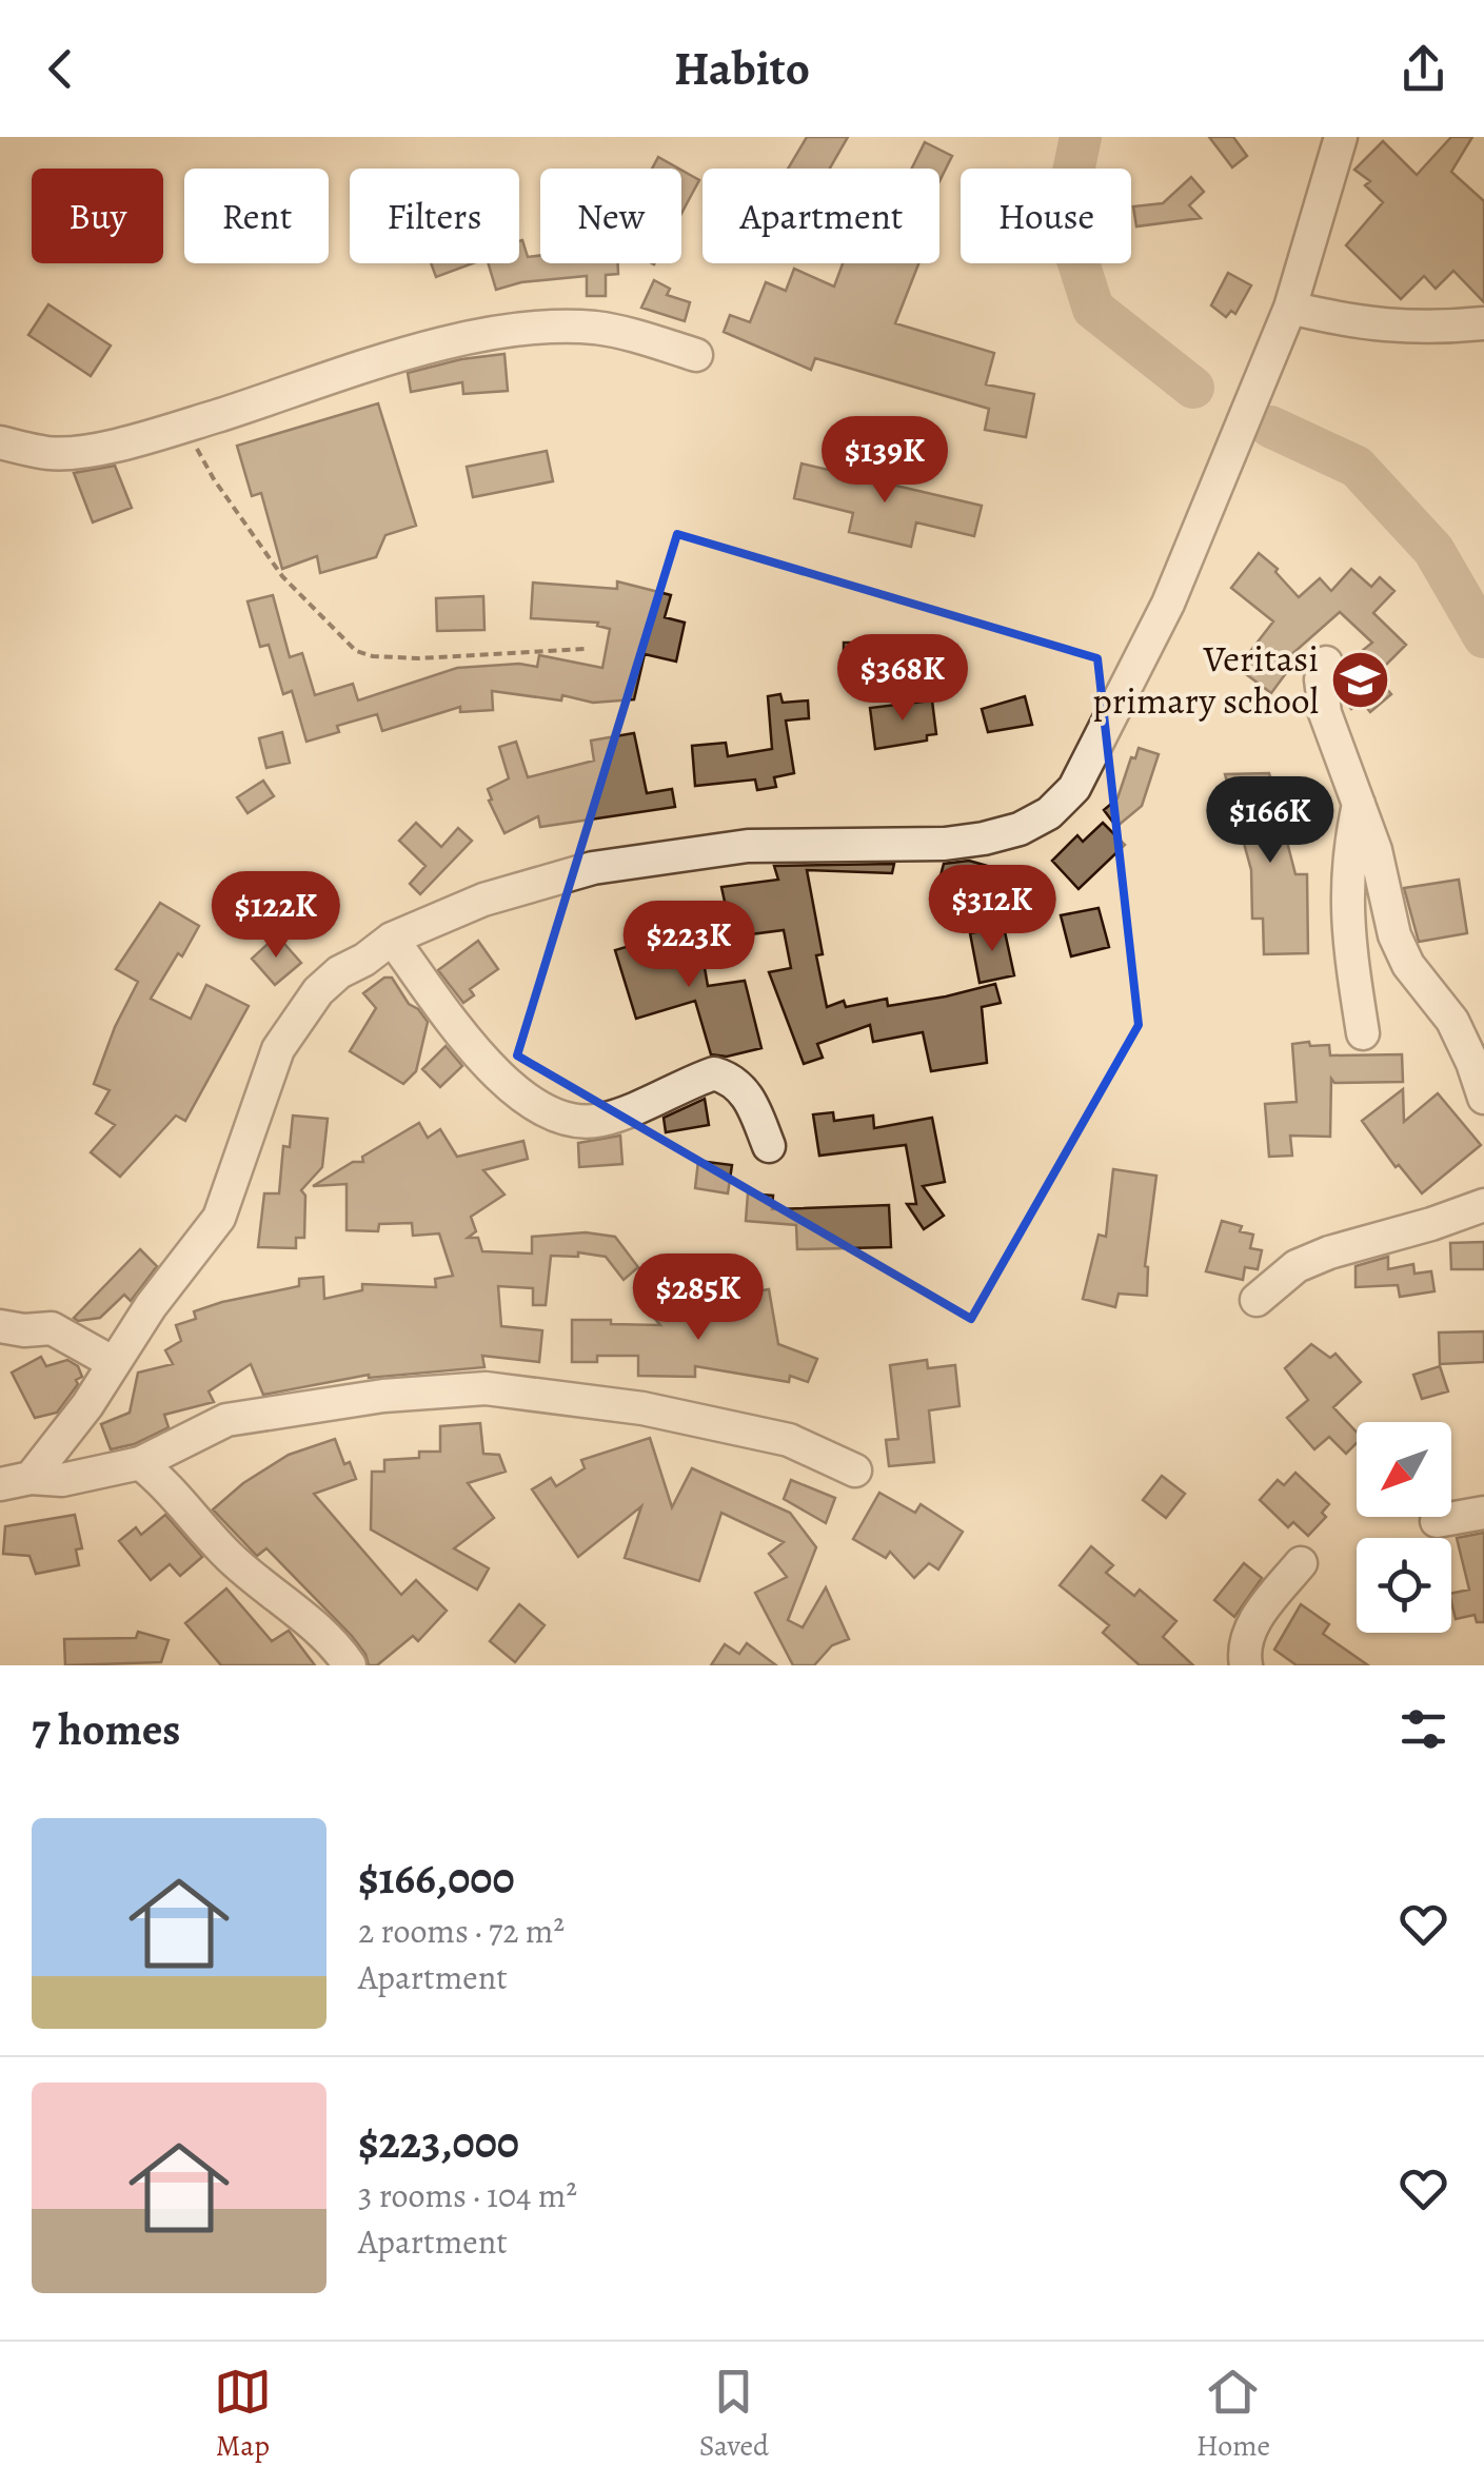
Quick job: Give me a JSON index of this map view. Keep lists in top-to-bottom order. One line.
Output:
{"places":{"school or university":["Veritasi primary school"]},"north":"bottom left","page":{"header":"Habito","chip":["Buy","Rent","Filters","New","Apartment","House"],"price":["$139K","$368K","$166K","$312K","$122K","$223K","$285K"],"heading":"7 homes","list":[{"name":"$166,000","note":"2 rooms · 72 m² · Apartment"},{"name":"$223,000","note":"3 rooms · 104 m² · Apartment"}],"tabs":["Map","Saved","Home"]}}
